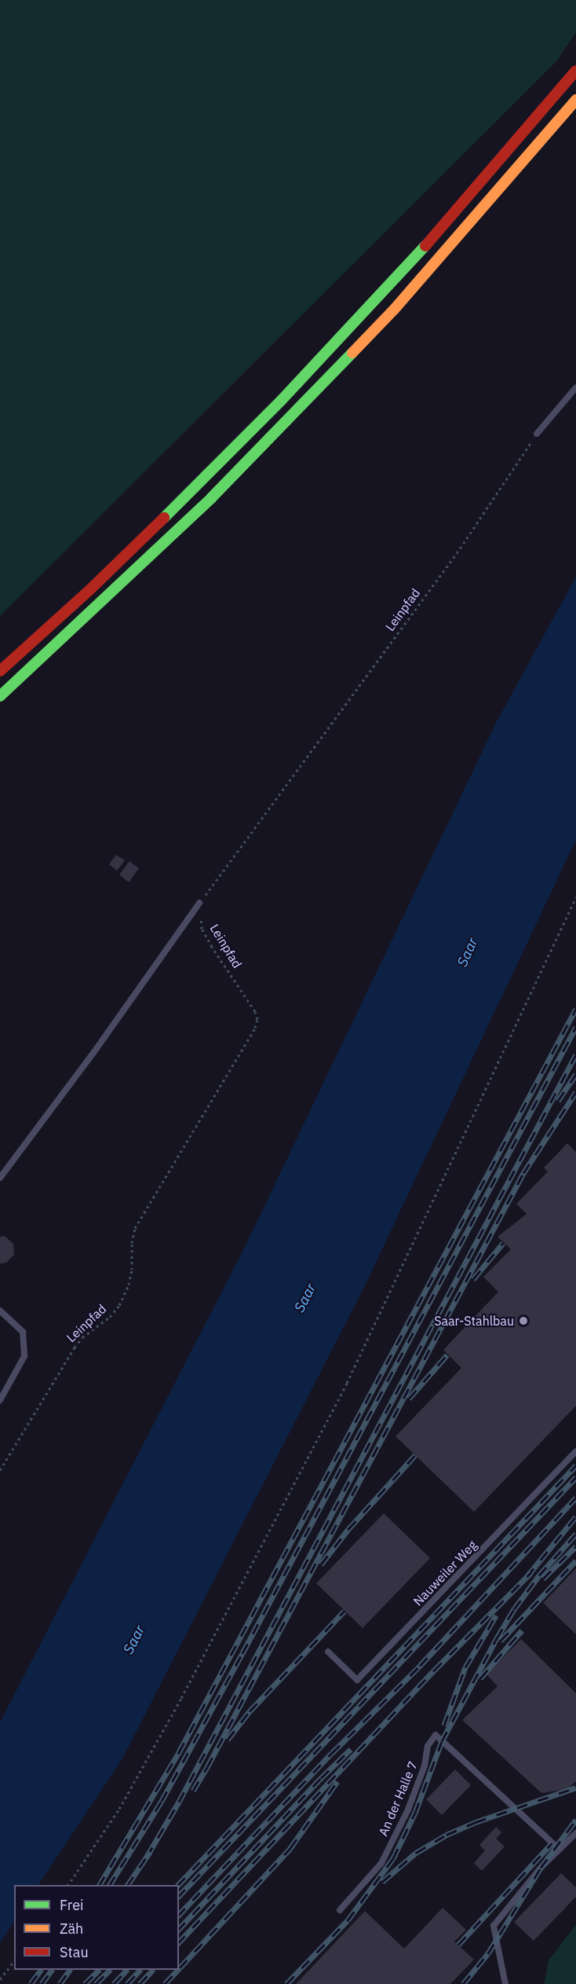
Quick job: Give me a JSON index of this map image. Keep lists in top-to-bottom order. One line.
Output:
{"streets":{"lane":["Nauweiler Weg","An der Halle 7"],"path":["Leinpfad"]},"water":["Saar"],"places":["Saar-Stahlbau"],"legend":["Frei","Zäh","Stau"]}
